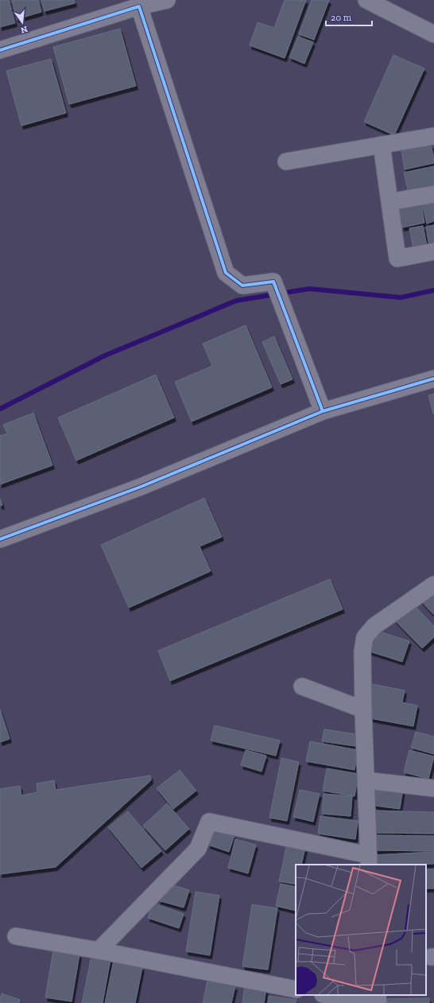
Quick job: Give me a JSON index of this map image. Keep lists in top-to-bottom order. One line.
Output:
{"scale_bar":"20 m","north":"bottom"}
